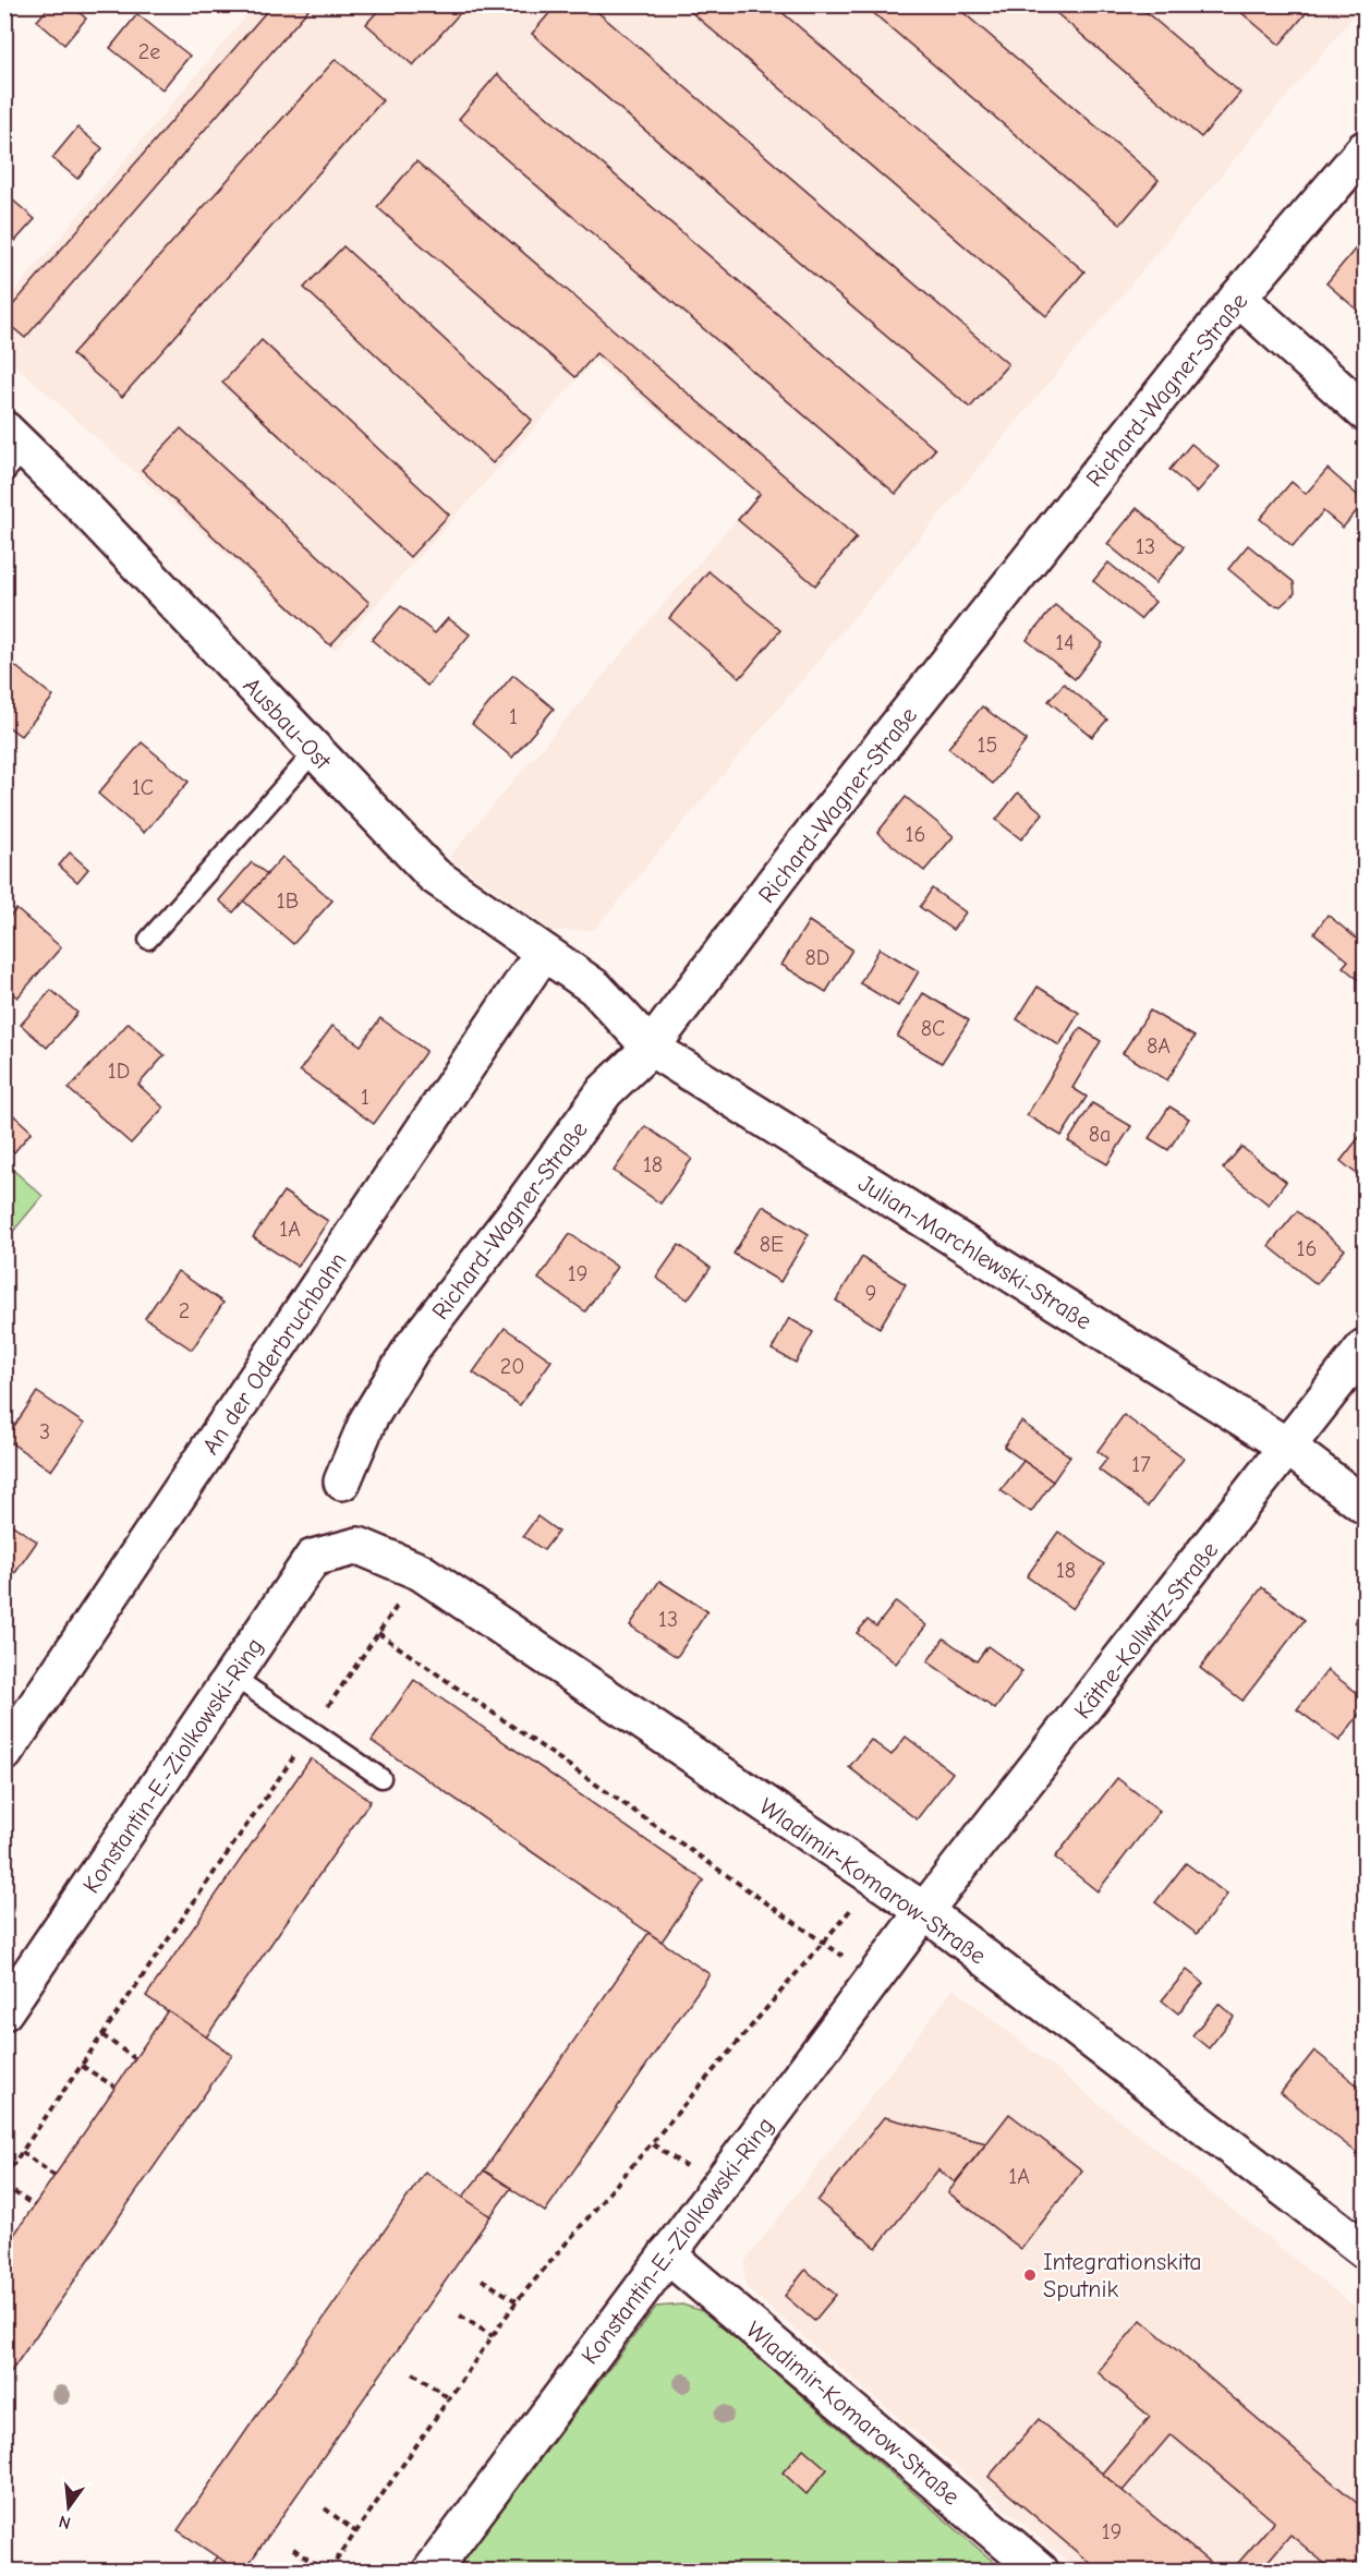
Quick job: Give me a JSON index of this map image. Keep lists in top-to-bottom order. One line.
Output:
{"streets":{"street":["Richard-Wagner-Straße","Ausbau-Ost","Julian-Marchlewski-Straße","An der Oderbruchbahn","Käthe-Kollwitz-Straße","Konstantin-E.-Ziolkowski-Ring","Wladimir-Komarow-Straße"]},"crossings":[["Richard-Wagner-Straße","Julian-Marchlewski-Straße"],["Ausbau-Ost","Julian-Marchlewski-Straße"],["Ausbau-Ost","An der Oderbruchbahn"],["Julian-Marchlewski-Straße","Käthe-Kollwitz-Straße"],["Käthe-Kollwitz-Straße","Konstantin-E.-Ziolkowski-Ring"],["Käthe-Kollwitz-Straße","Wladimir-Komarow-Straße"],["Konstantin-E.-Ziolkowski-Ring","Wladimir-Komarow-Straße"]],"places":["Integrationskita Sputnik"],"house_numbers":["2e","13","14","1","15","1C","16","1B","8D","8C","8A","1D","1","8a","18","1A","8E","16","19","9","2","20","3","17","18","13","1A","19"],"north":"bottom"}
